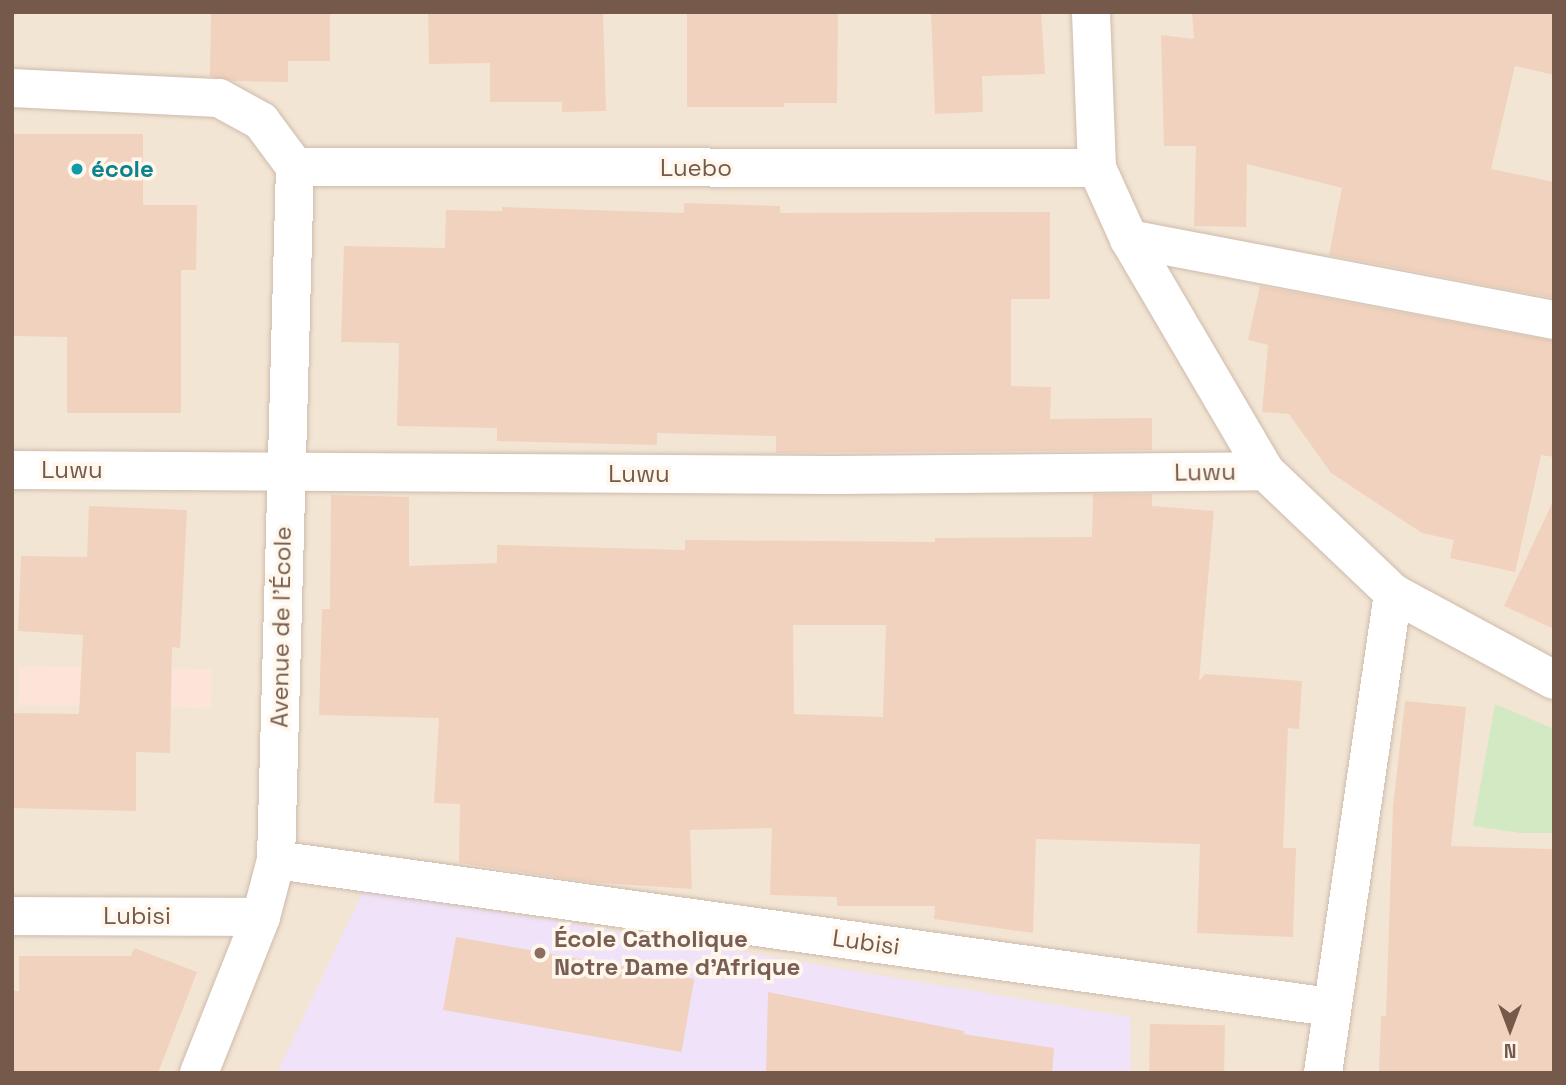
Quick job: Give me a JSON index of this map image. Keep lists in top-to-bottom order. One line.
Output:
{"streets":{"street":["Luebo","Luwu","Avenue de l'École","Lubisi"]},"crossings":[["Luebo","Avenue de l'École"],["Luwu","Avenue de l'École"],["Avenue de l'École","Lubisi"]],"places":["école","École Catholique Notre Dame d'Afrique"],"north":"bottom"}
